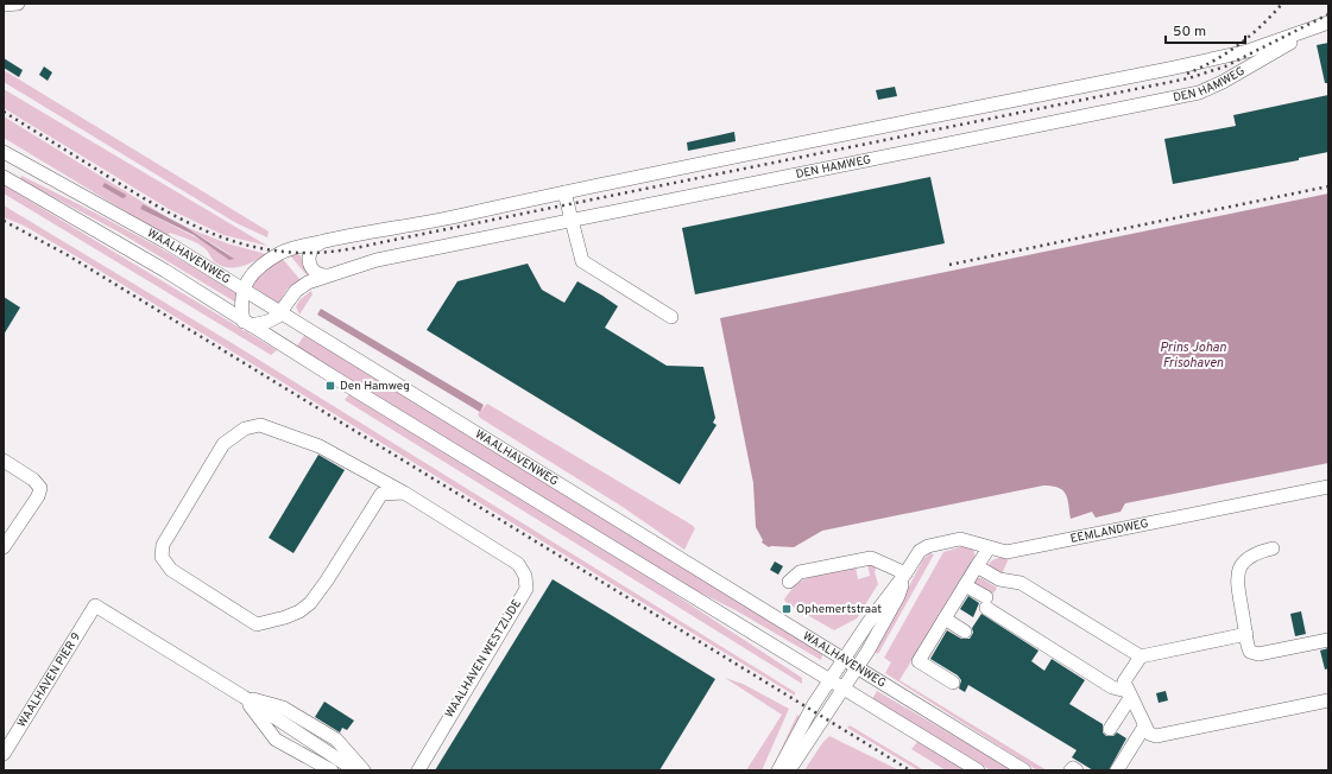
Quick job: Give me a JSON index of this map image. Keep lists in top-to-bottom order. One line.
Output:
{"streets":{"street":["DEN HAMWEG","WAALHAVENWEG","EEMLANDWEG","WAALHAVEN WESTZIJDE","WAALHAVEN PIER 9"]},"crossings":[["DEN HAMWEG","WAALHAVENWEG"],["WAALHAVENWEG","EEMLANDWEG"]],"water":["Prins Johan Frisohaven"],"places":{"transit":["Den Hamweg","Ophemertstraat"]},"scale_bar":"50 m"}
